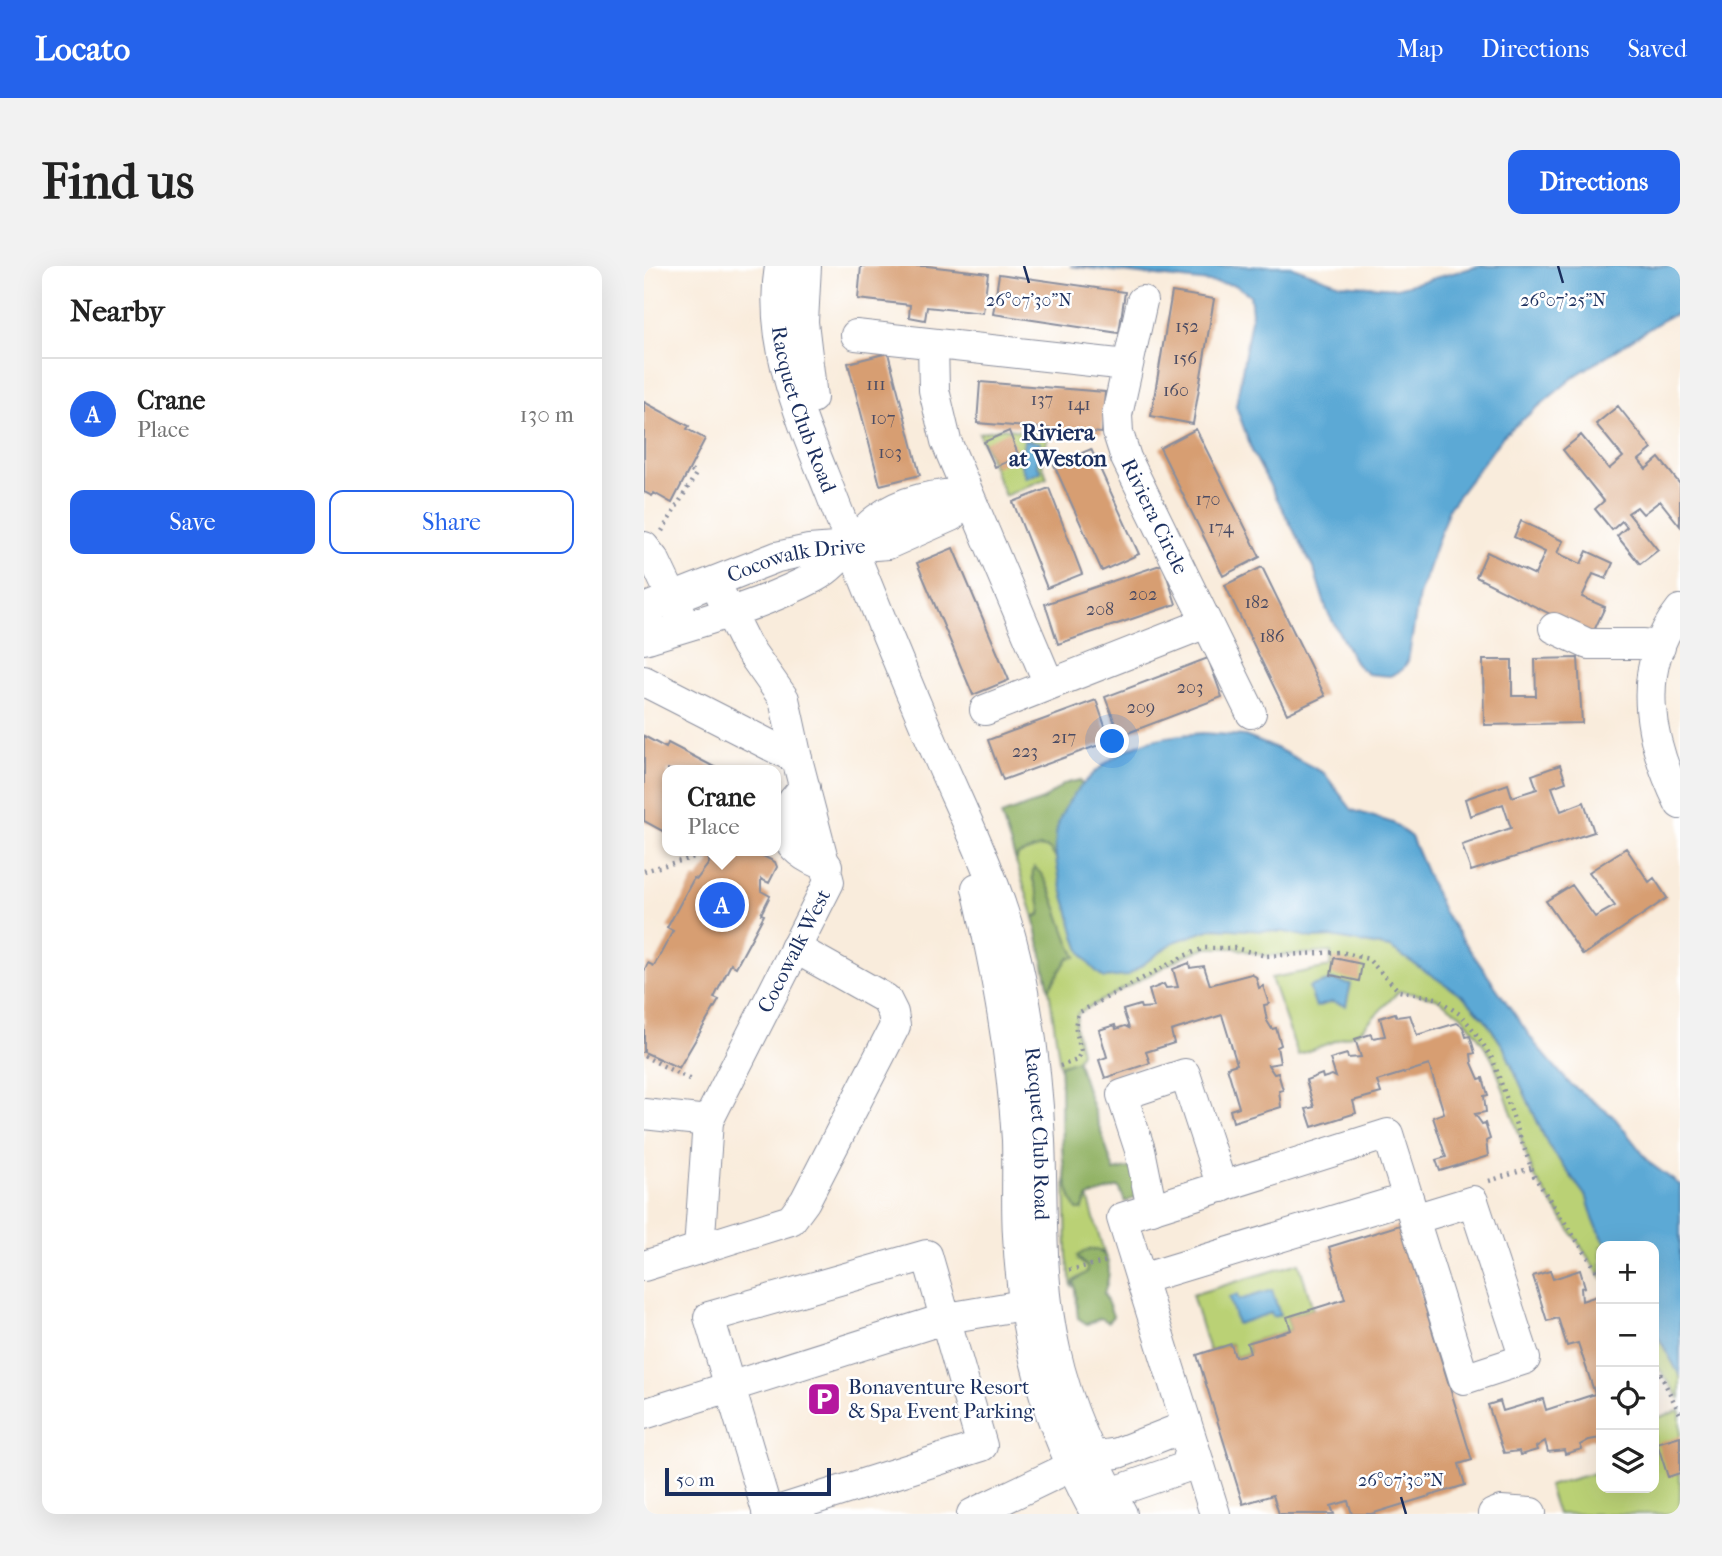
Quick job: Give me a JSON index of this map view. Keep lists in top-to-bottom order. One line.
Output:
{"streets":{"street":["Racquet Club Road","Riviera Circle","Cocowalk Drive","Cocowalk West"]},"crossings":[["Racquet Club Road","Cocowalk Drive"],["Cocowalk Drive","Cocowalk West"]],"districts":["Riviera at Weston"],"places":{"parking":["Bonaventure Resort & Spa Event Parking"]},"house_numbers":["152","156","111","160","137","141","107","103","170","174","202","182","208","186","203","209","217","223"],"scale_bar":"50 m","page":{"header":"Locato","nav":["Map","Directions","Saved"],"buttons":["Directions",["Save","Share"]],"title":"Find us","heading":"Nearby","list":[{"mark":"A","name":"Crane","note":"Place","value":"130 m"}],"popup":["Crane","Place"],"pins":"A","map_buttons":["+","−"],"scale":"50 m"},"coordinates":["26°07'30\"N","26°07'25\"N"]}
